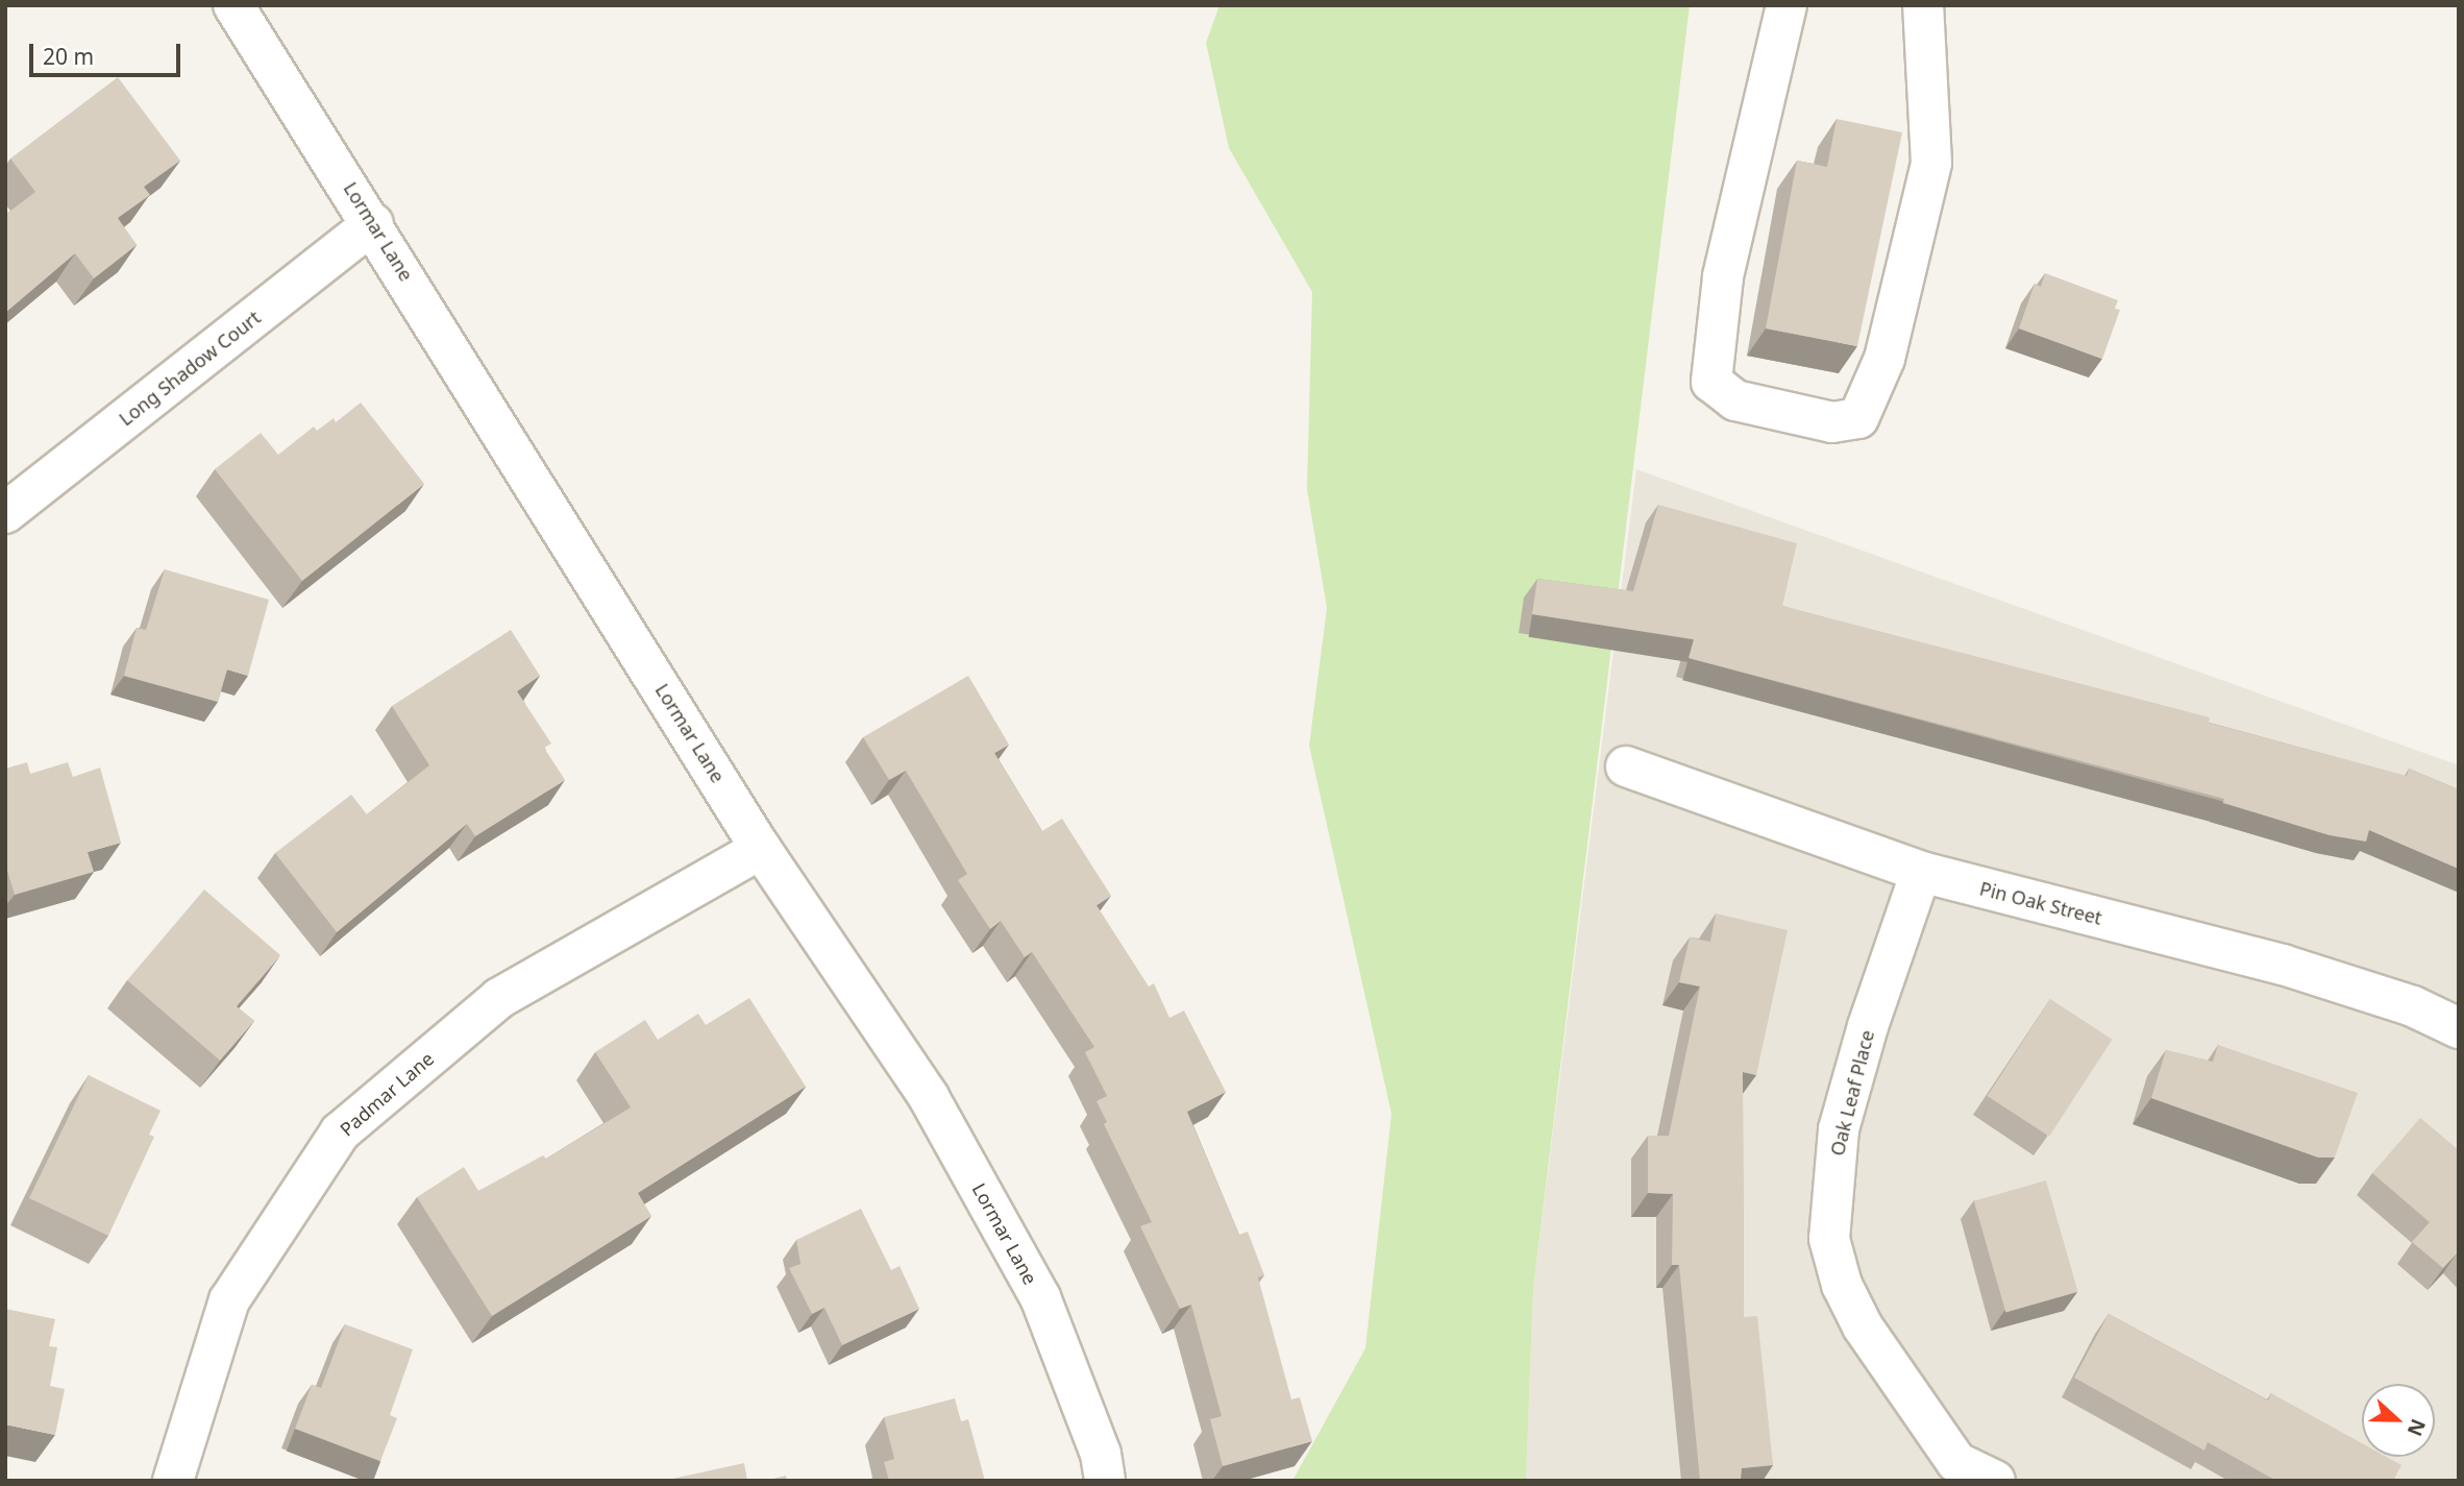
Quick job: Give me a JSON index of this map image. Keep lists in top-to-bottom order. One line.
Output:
{"streets":{"street":["Lormar Lane","Long Shadow Court","Pin Oak Street","Oak Leaf Place","Padmar Lane"]},"crossings":[["Lormar Lane","Long Shadow Court"],["Lormar Lane","Padmar Lane"],["Pin Oak Street","Oak Leaf Place"]],"scale_bar":"20 m","north":"right"}
